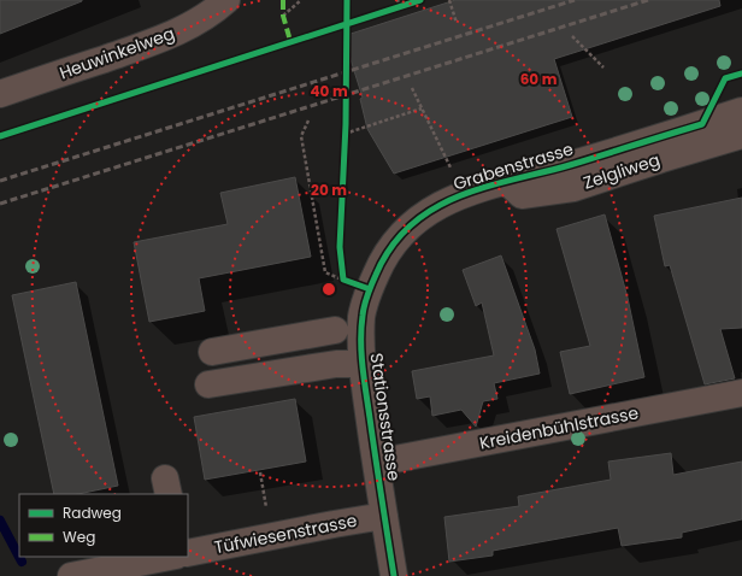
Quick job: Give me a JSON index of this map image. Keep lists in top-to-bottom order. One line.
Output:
{"streets":{"street":["Heuwinkelweg","Grabenstrasse","Zelgliweg","Stationsstrasse","Kreidenbühlstrasse","Tüfwiesenstrasse"]},"crossings":[["Grabenstrasse","Zelgliweg"],["Grabenstrasse","Stationsstrasse"],["Stationsstrasse","Kreidenbühlstrasse"],["Stationsstrasse","Tüfwiesenstrasse"]],"legend":["Radweg","Weg"],"rings":["60 m","40 m","20 m"]}
